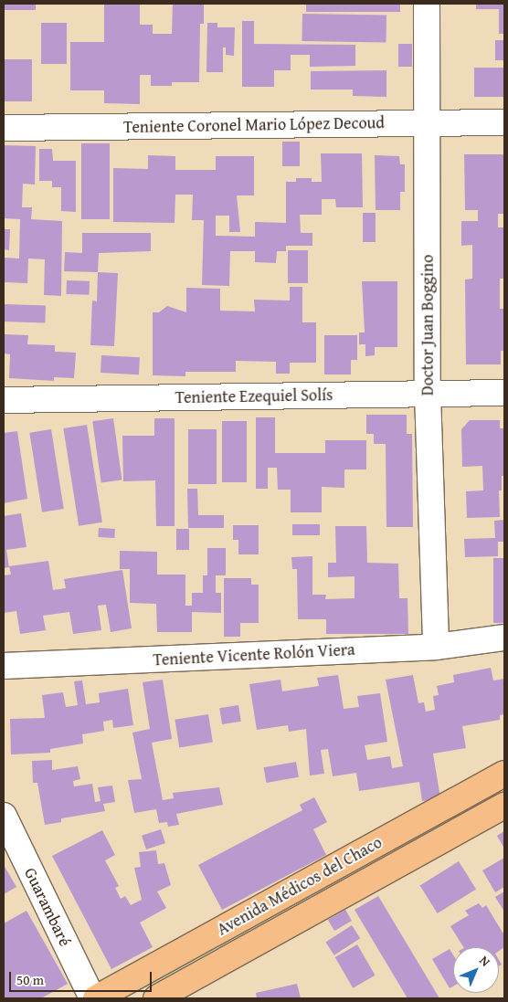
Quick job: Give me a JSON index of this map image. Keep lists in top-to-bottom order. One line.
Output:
{"streets":{"main road":["Avenida Médicos del Chaco"],"street":["Teniente Coronel Mario López Decoud","Doctor Juan Boggino","Teniente Ezequiel Solís","Teniente Vicente Rolón Viera","Guarambaré"]},"crossings":[["Teniente Coronel Mario López Decoud","Doctor Juan Boggino"],["Doctor Juan Boggino","Teniente Ezequiel Solís"],["Doctor Juan Boggino","Teniente Vicente Rolón Viera"],["Avenida Médicos del Chaco","Guarambaré"]],"scale_bar":"50 m","north":"top right"}
